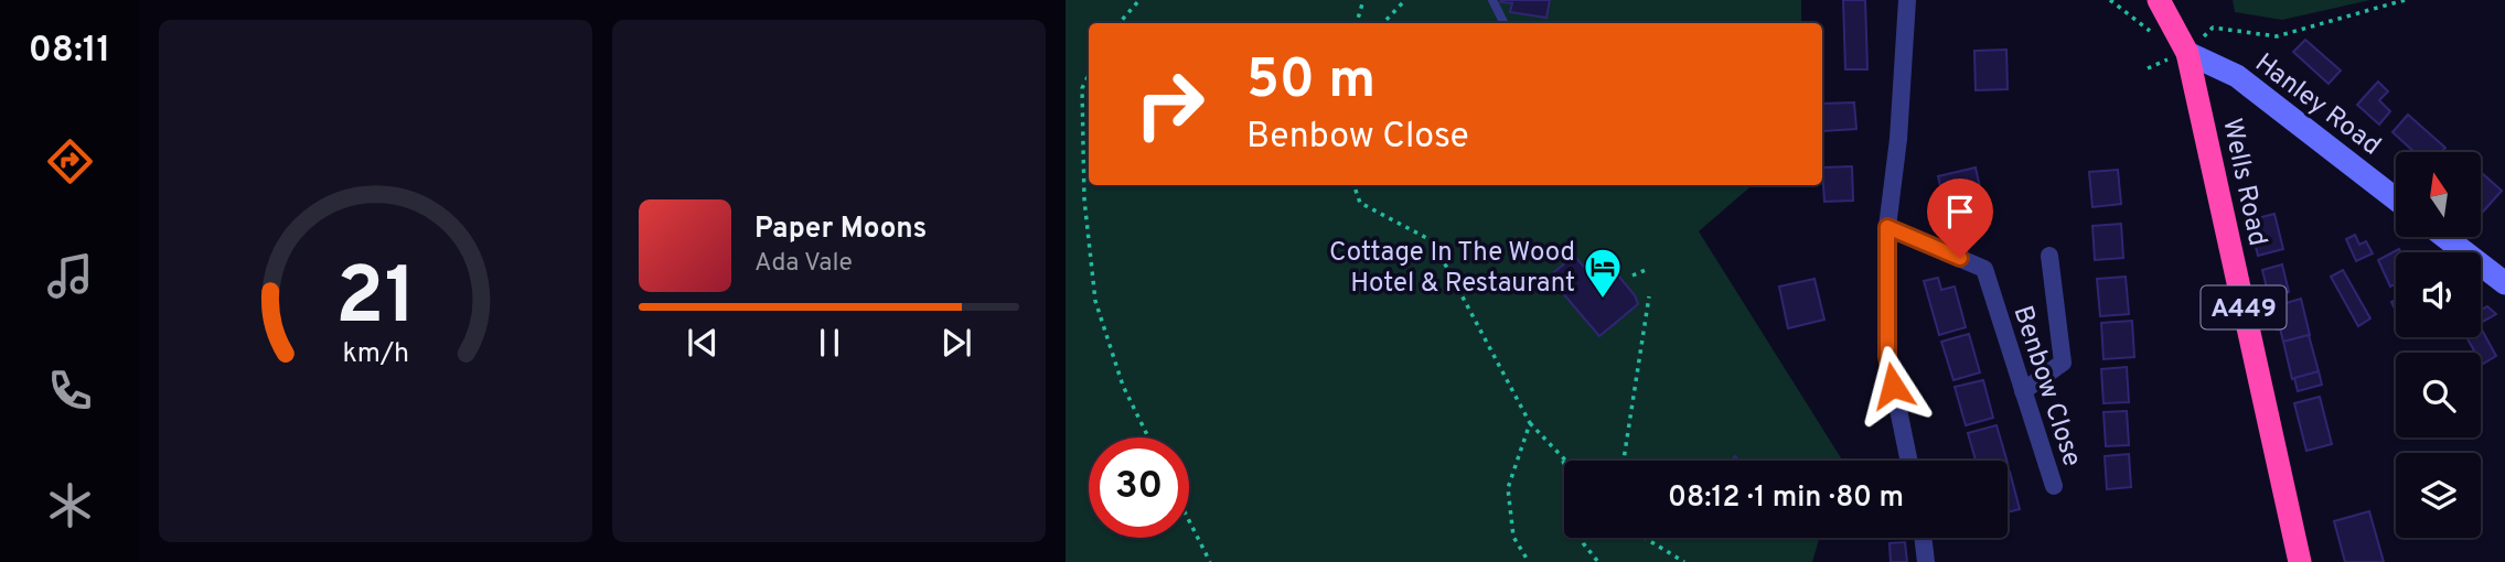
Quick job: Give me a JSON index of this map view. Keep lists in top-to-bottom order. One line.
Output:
{"streets":{"highway":["Wells Road","A449"],"main road":["Hanley Road"],"street":["Benbow Close"]},"crossings":[["Hanley Road","Wells Road"]],"places":{"hotel":["Cottage In The Wood Hotel & Restaurant"]},"north":"top","page":{"tabs":"08:11","turn":["50 m","Benbow Close"],"song":["Paper Moons","Ada Vale"],"limit":"30","trip":"08:12 · 1 min · 80 m","gauge":["21","km/h"]}}
